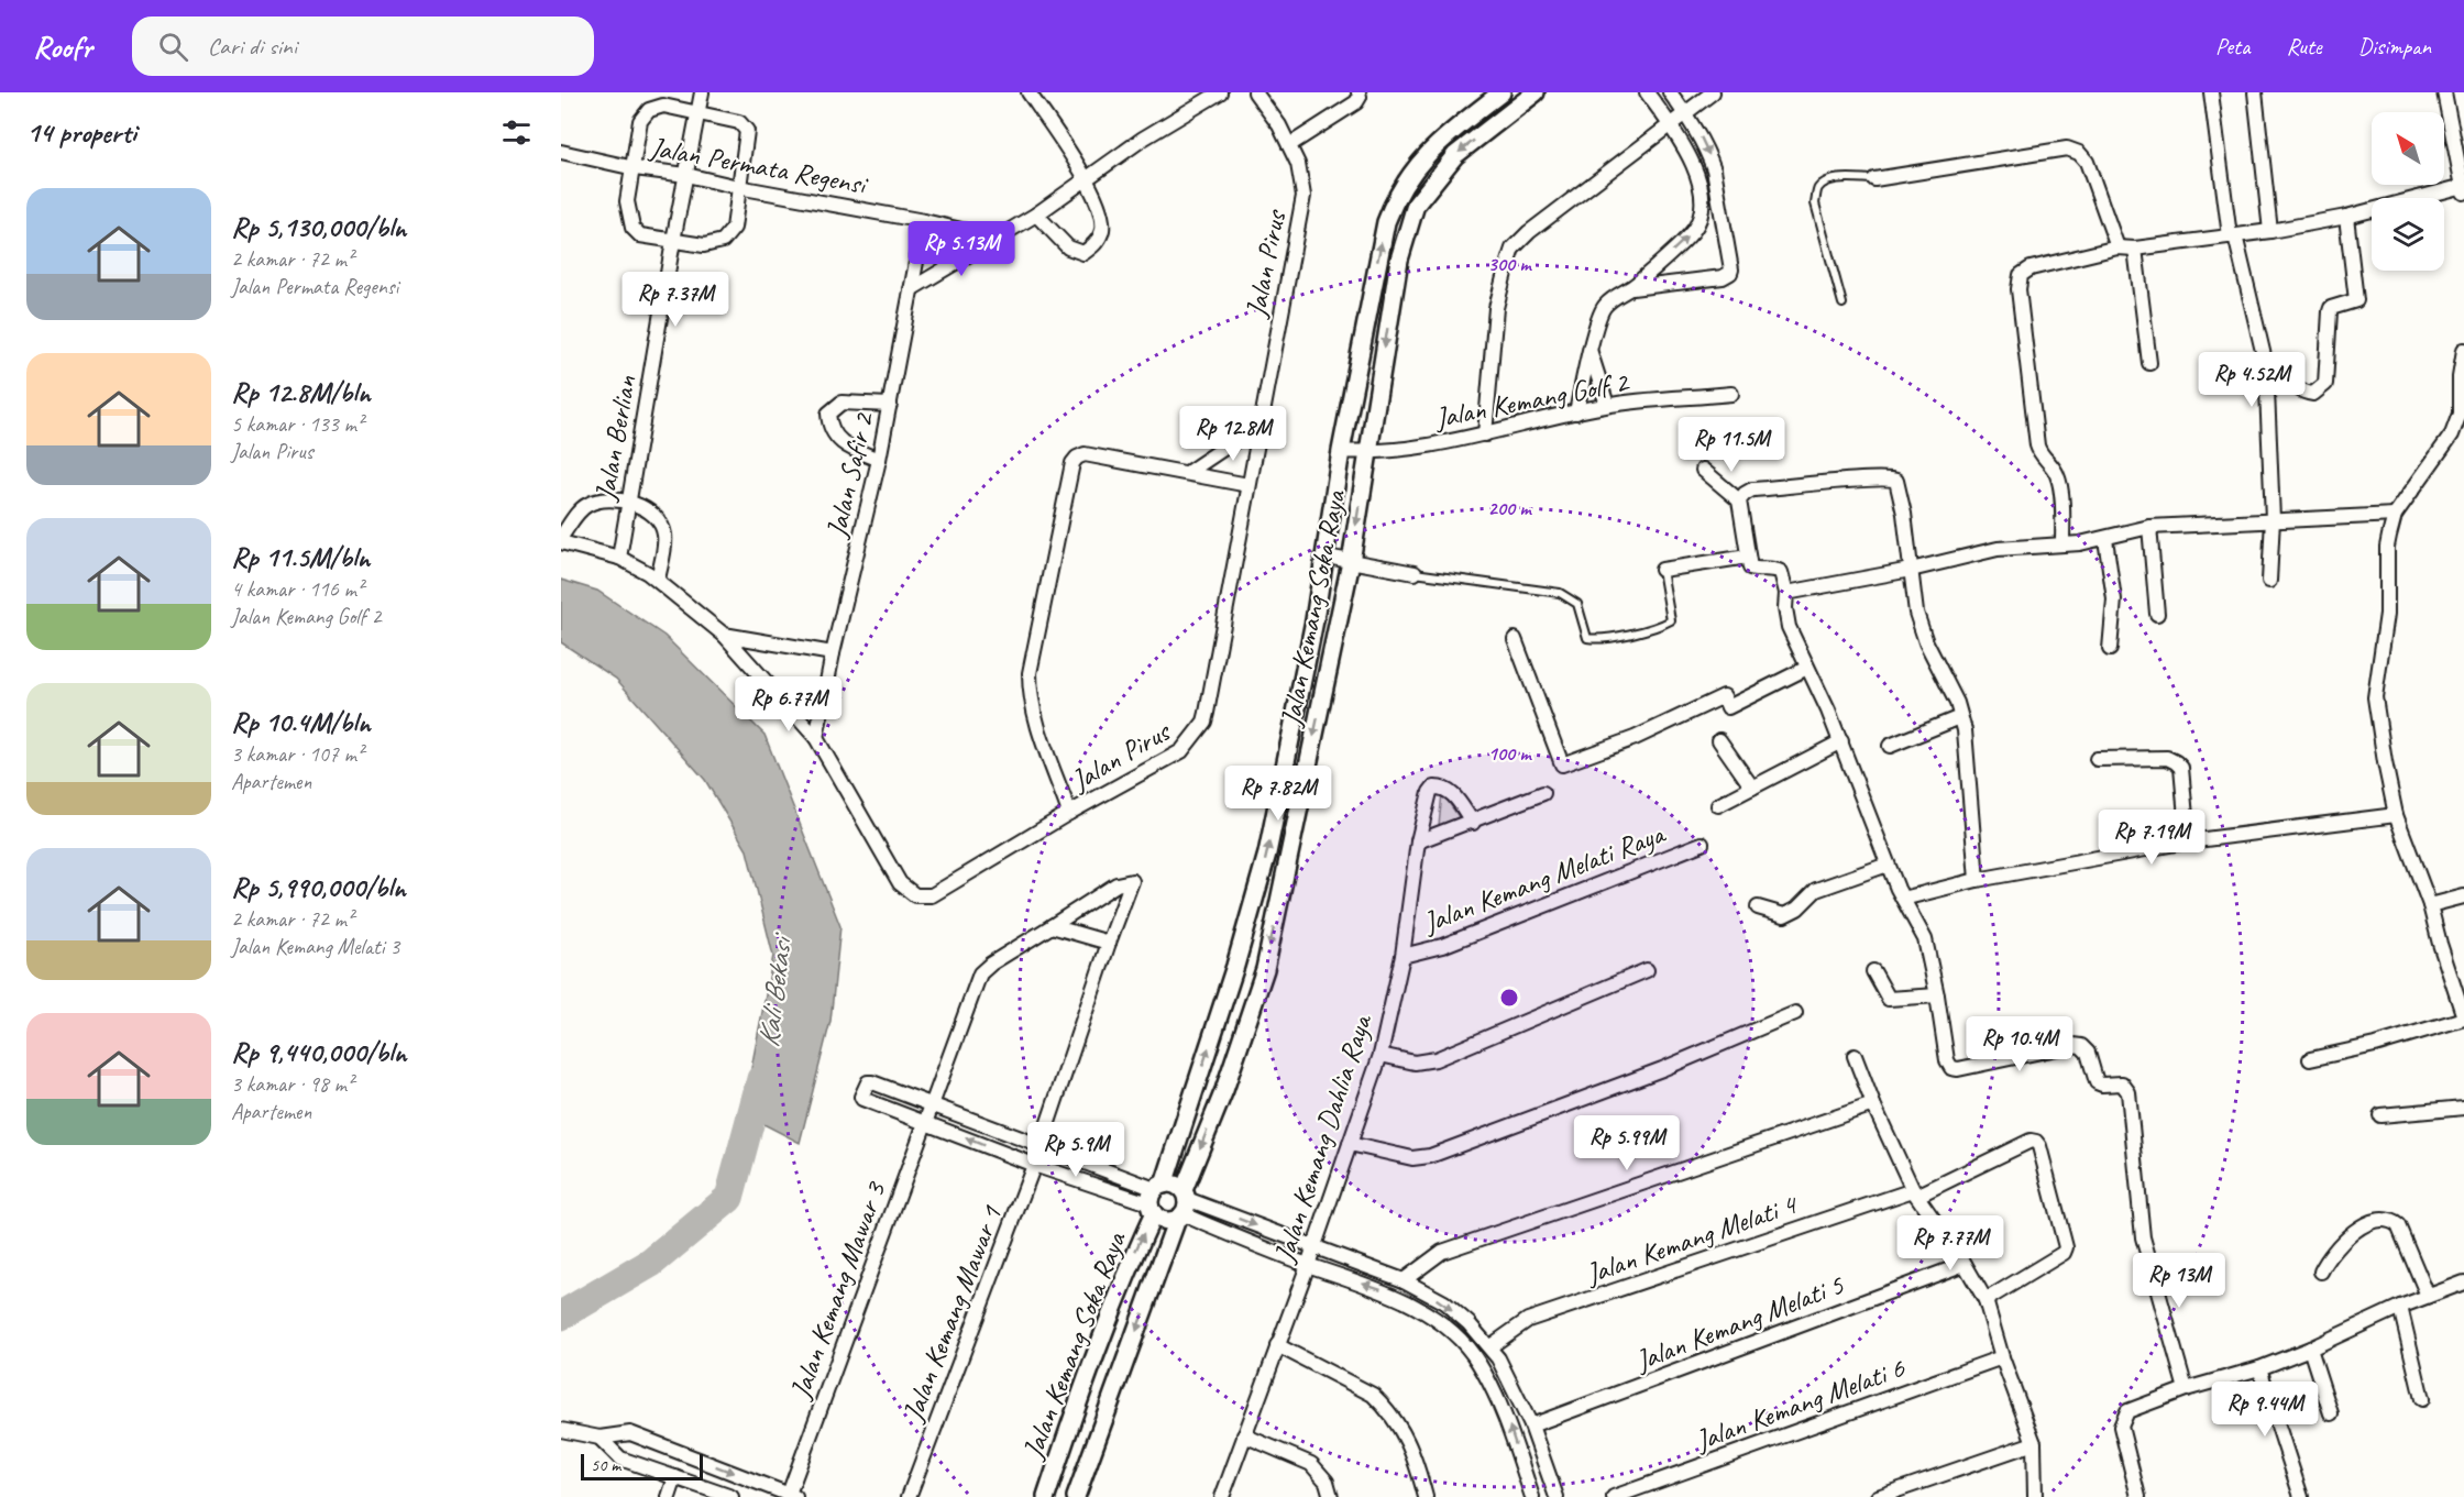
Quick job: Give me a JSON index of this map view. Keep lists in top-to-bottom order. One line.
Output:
{"streets":{"street":["Jalan Permata Regensi","Jalan Pirus","Jalan Kemang Golf 2","Jalan Berlian","Jalan Safir 2","Jalan Kemang Soka Raya","Jalan Kemang Melati Raya","Jalan Kemang Dahlia Raya","Jalan Kemang Melati 4","Jalan Kemang Mawar 3","Jalan Kemang Mawar 1","Jalan Kemang Melati 5","Jalan Kemang Melati 6"]},"crossings":[["Jalan Permata Regensi","Jalan Berlian"],["Jalan Permata Regensi","Jalan Safir 2"],["Jalan Pirus","Jalan Berlian"],["Jalan Pirus","Jalan Safir 2"],["Jalan Kemang Golf 2","Jalan Kemang Soka Raya"],["Jalan Kemang Melati Raya","Jalan Kemang Dahlia Raya"],["Jalan Kemang Mawar 3","Jalan Kemang Mawar 1"]],"water":["Kali Bekasi"],"scale_bar":"50 m","north":"top left","page":{"header":"Roofr","search":"Cari di sini","nav":["Peta","Rute","Disimpan"],"heading":"14 properti","list":[{"name":"Rp 5,130,000/bln","note":"2 kamar · 72 m² · Jalan Permata Regensi"},{"name":"Rp 12.8M/bln","note":"5 kamar · 133 m² · Jalan Pirus"},{"name":"Rp 11.5M/bln","note":"4 kamar · 116 m² · Jalan Kemang Golf 2"},{"name":"Rp 10.4M/bln","note":"3 kamar · 107 m² · Apartemen"},{"name":"Rp 5,990,000/bln","note":"2 kamar · 72 m² · Jalan Kemang Melati 3"},{"name":"Rp 9,440,000/bln","note":"3 kamar · 98 m² · Apartemen"}],"price":["Rp 5.13M","Rp 7.37M","Rp 4.52M","Rp 12.8M","Rp 11.5M","Rp 6.77M","Rp 7.82M","Rp 7.19M","Rp 10.4M","Rp 5.99M","Rp 5.9M","Rp 7.77M","Rp 13M","Rp 9.44M"],"scale":"50 m"},"rings":["300 m","200 m","100 m"]}
